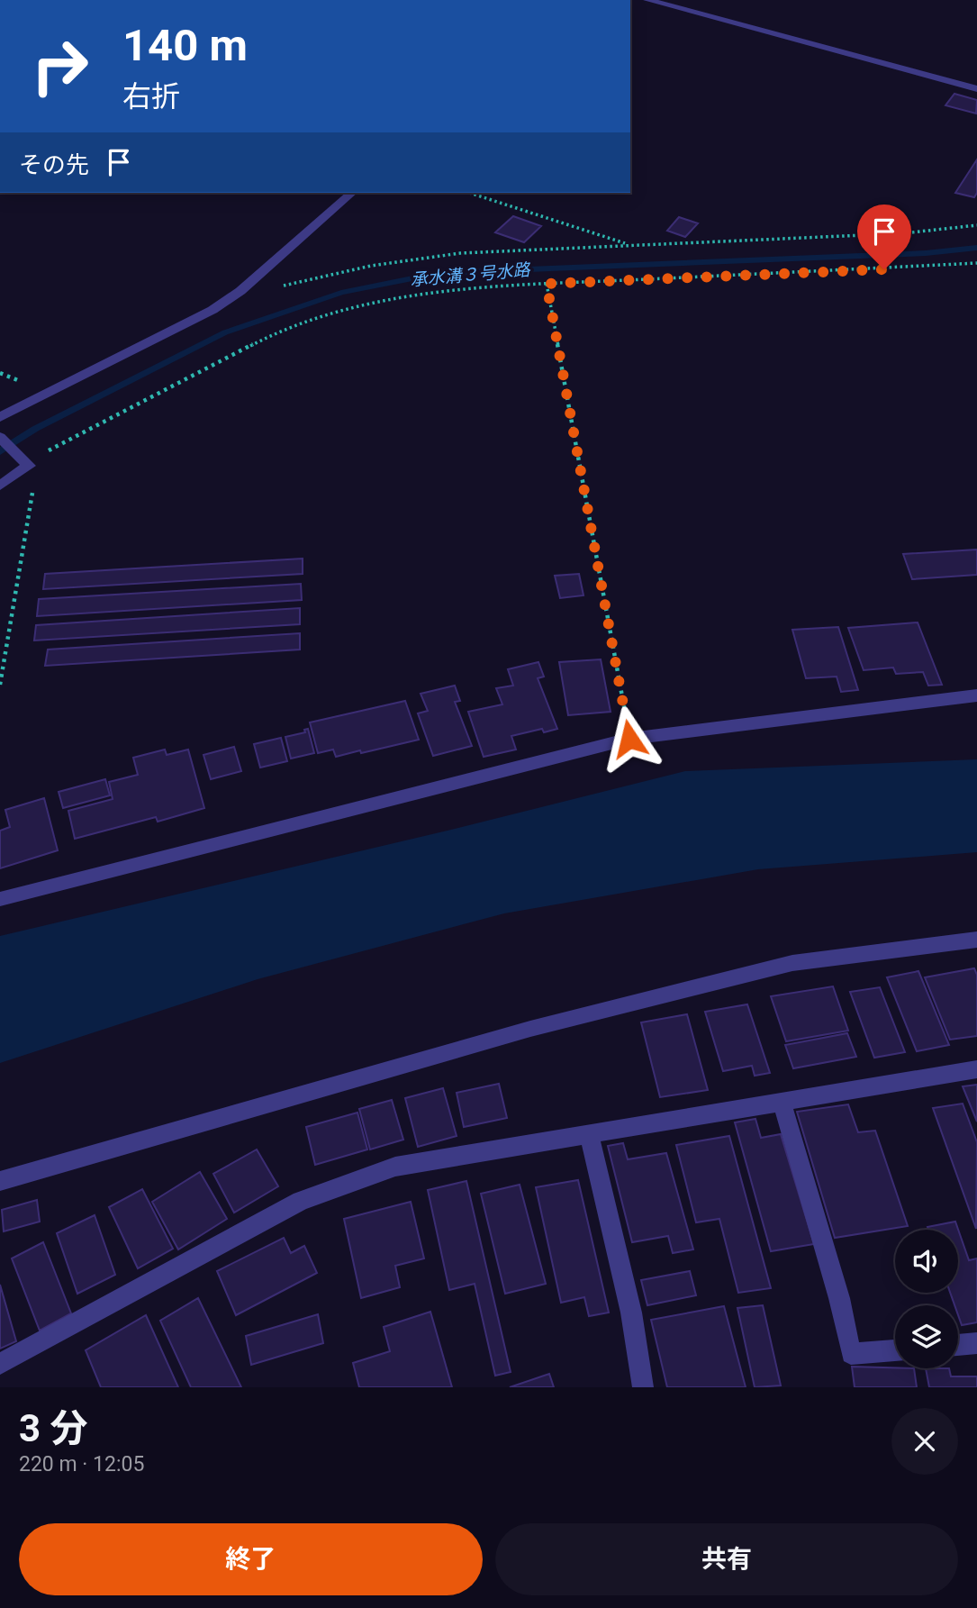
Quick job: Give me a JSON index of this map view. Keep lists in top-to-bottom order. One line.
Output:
{"water":["承水溝３号水路"],"page":{"turn":["140 m","右折"],"then":"その先","heading":["3 分","220 m · 12:05"],"buttons":["終了","共有"]}}
